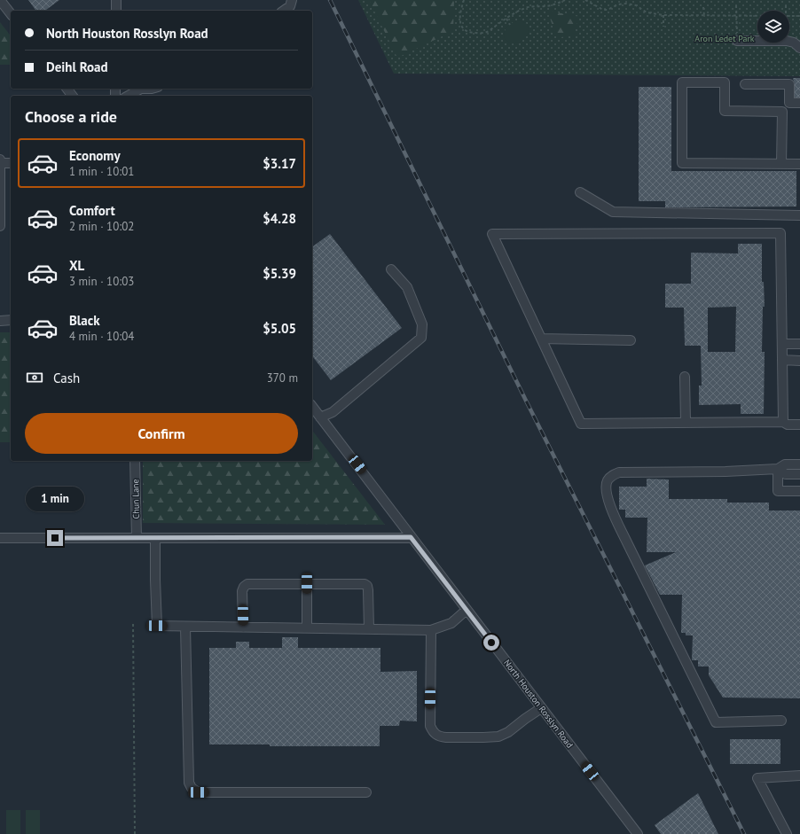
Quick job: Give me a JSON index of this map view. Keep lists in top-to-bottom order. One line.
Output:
{"streets":{"street":["Chun Lane","North Houston Rosslyn Road"]},"parks":["Aron Ledet Park"],"page":{"banner":["North Houston Rosslyn Road","Deihl Road"],"heading":"Choose a ride","list":[{"name":"Economy","note":"1 min · 10:01","value":"$3.17"},{"name":"Comfort","note":"2 min · 10:02","value":"$4.28"},{"name":"XL","note":"3 min · 10:03","value":"$5.39"},{"name":"Black","note":"4 min · 10:04","value":"$5.05"}],"pay":["Cash","370 m"],"buttons":"Confirm","bubble":"1 min"}}
